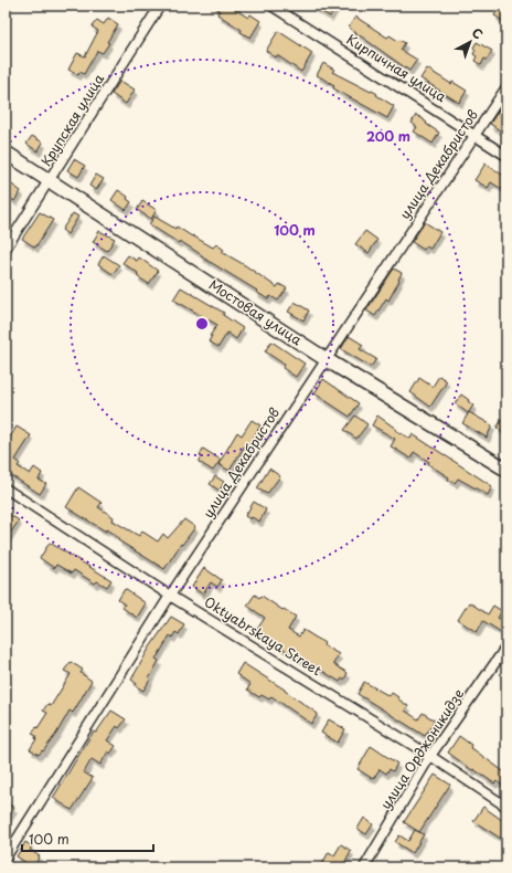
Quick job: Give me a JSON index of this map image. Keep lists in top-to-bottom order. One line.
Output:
{"streets":{"street":["Кирпичная улица","Крупская улица","улица Декабристов","Мостовая улица","Oktyabrskaya Street","улица Орджоникидзе"]},"crossings":[["Кирпичная улица","улица Декабристов"],["Крупская улица","Мостовая улица"],["улица Декабристов","Мостовая улица"],["улица Декабристов","Oktyabrskaya Street"],["Oktyabrskaya Street","улица Орджоникидзе"]],"scale_bar":"100 m","north":"top right","rings":["200 m","100 m"]}
